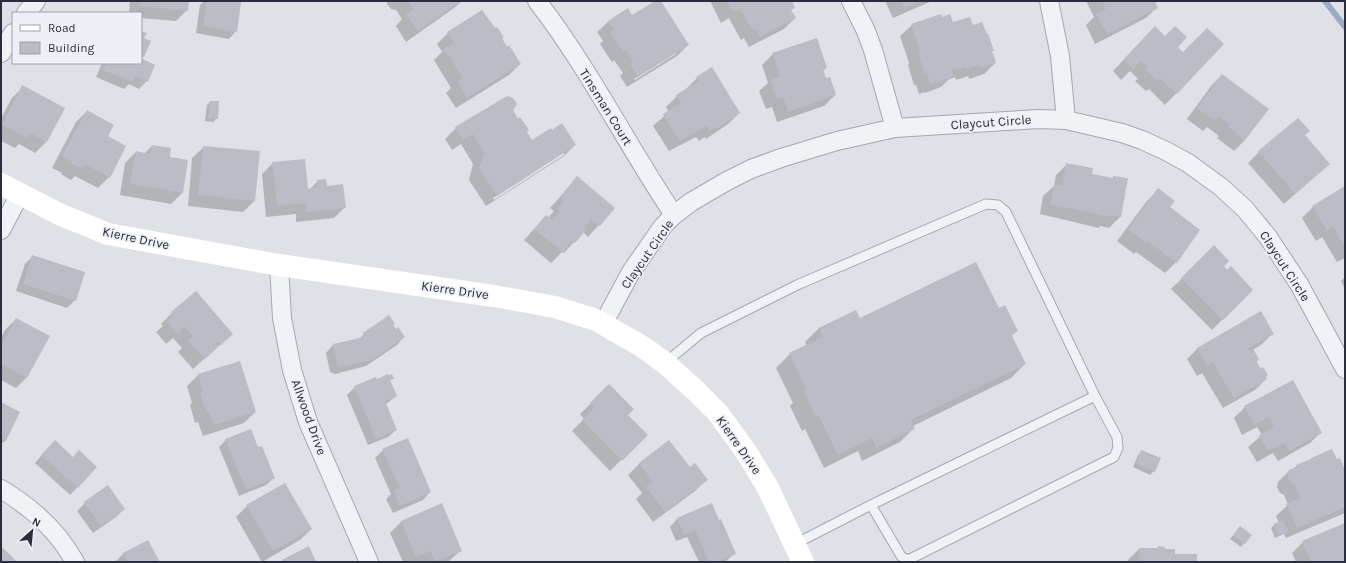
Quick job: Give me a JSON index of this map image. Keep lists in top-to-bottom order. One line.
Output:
{"streets":{"street":["Tinsman Court","Claycut Circle","Kierre Drive","Allwood Drive"]},"crossings":[["Tinsman Court","Claycut Circle"],["Claycut Circle","Kierre Drive"],["Kierre Drive","Allwood Drive"]],"legend":["Road","Building"],"north":"top right"}
